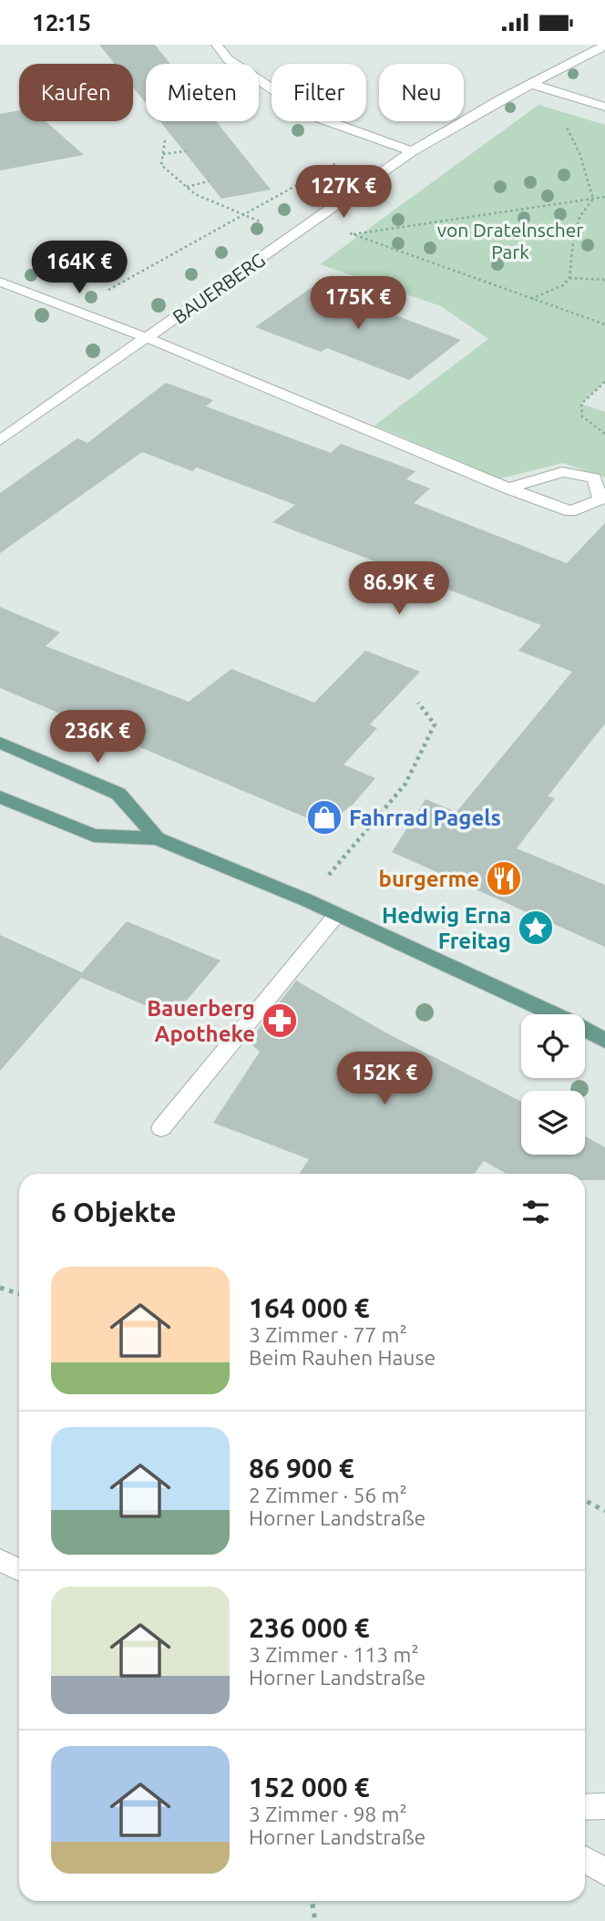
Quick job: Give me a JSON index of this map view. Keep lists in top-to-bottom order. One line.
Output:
{"streets":{"street":["BAUERBERG"]},"parks":["von Dratelnscher Park"],"places":{"shop":["Fahrrad Pagels"],"restaurant":["burgerme"],"place":["Hedwig Erna Freitag"],"pharmacy":["Bauerberg Apotheke"]},"page":{"status":"12:15","chip":["Kaufen","Mieten","Filter","Neu"],"price":["127K €","164K €","175K €","86.9K €","236K €","152K €"],"heading":"6 Objekte","list":[{"name":"164 000 €","note":"3 Zimmer · 77 m² · Beim Rauhen Hause"},{"name":"86 900 €","note":"2 Zimmer · 56 m² · Horner Landstraße"},{"name":"236 000 €","note":"3 Zimmer · 113 m² · Horner Landstraße"},{"name":"152 000 €","note":"3 Zimmer · 98 m² · Horner Landstraße"}]}}
